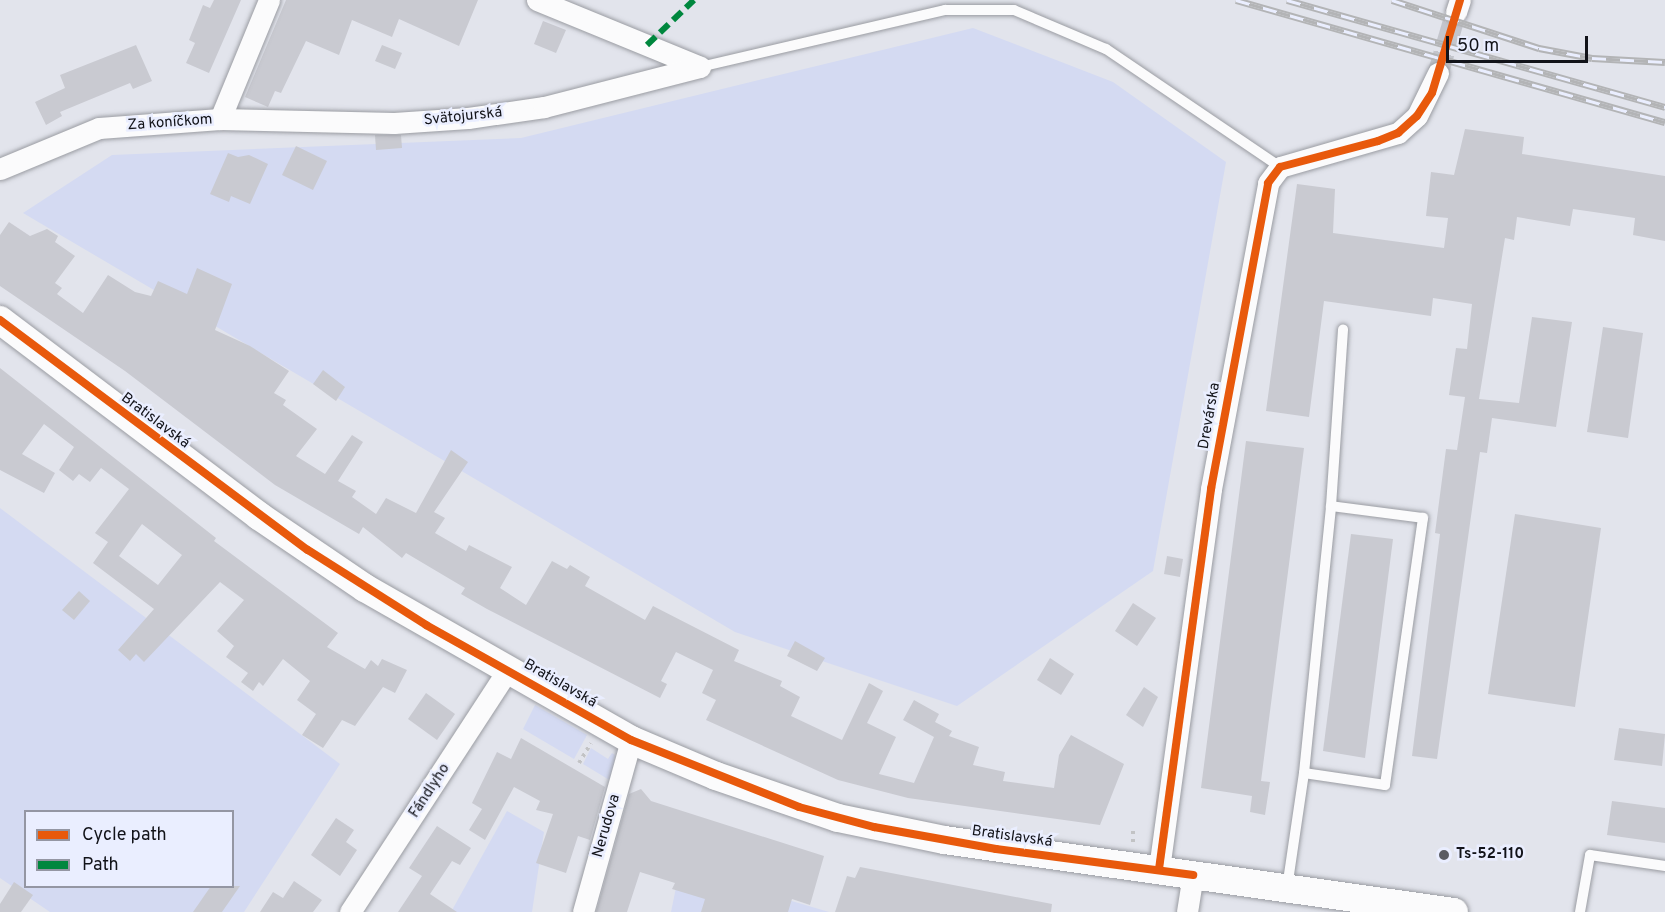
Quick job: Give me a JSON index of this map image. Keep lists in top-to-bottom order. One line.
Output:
{"streets":{"main road":["Bratislavská"],"street":["Svätojurská","Za koníčkom","Drevárska","Fándlyho","Nerudova"]},"crossings":[["Svätojurská","Za koníčkom"],["Drevárska","Bratislavská"],["Bratislavská","Fándlyho"],["Bratislavská","Nerudova"]],"places":["Ts-52-110"],"legend":["Cycle path","Path"],"scale_bar":"50 m"}
